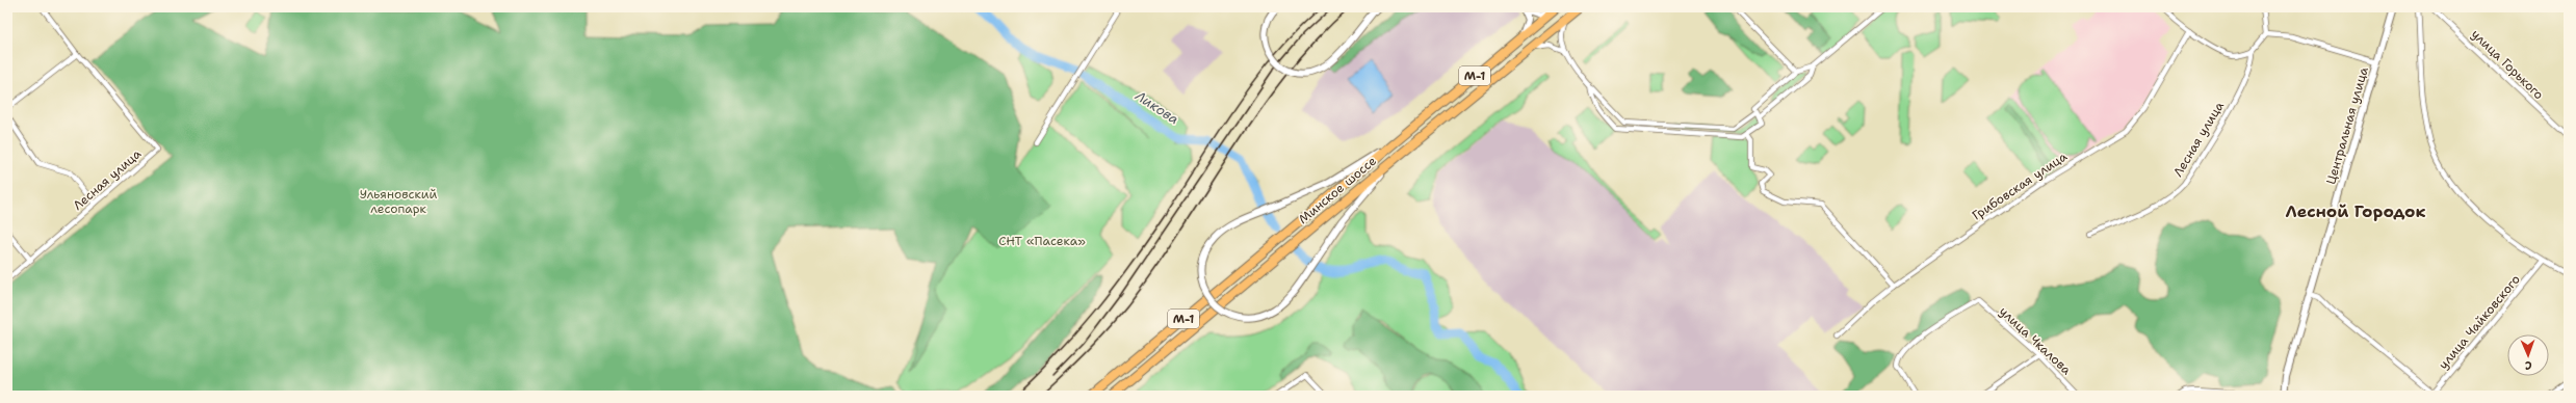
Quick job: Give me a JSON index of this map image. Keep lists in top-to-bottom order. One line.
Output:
{"streets":{"highway":["М-1","Минское шоссе"],"street":["улица Горького","Центральная улица","Лесная улица","Грибовская улица","улица Чайковского","улица Чкалова"]},"districts":["Лесной Городок"],"water":["Ликова"],"parks":["Ульяновский лесопарк","СНТ «Пасека»"],"north":"bottom"}
